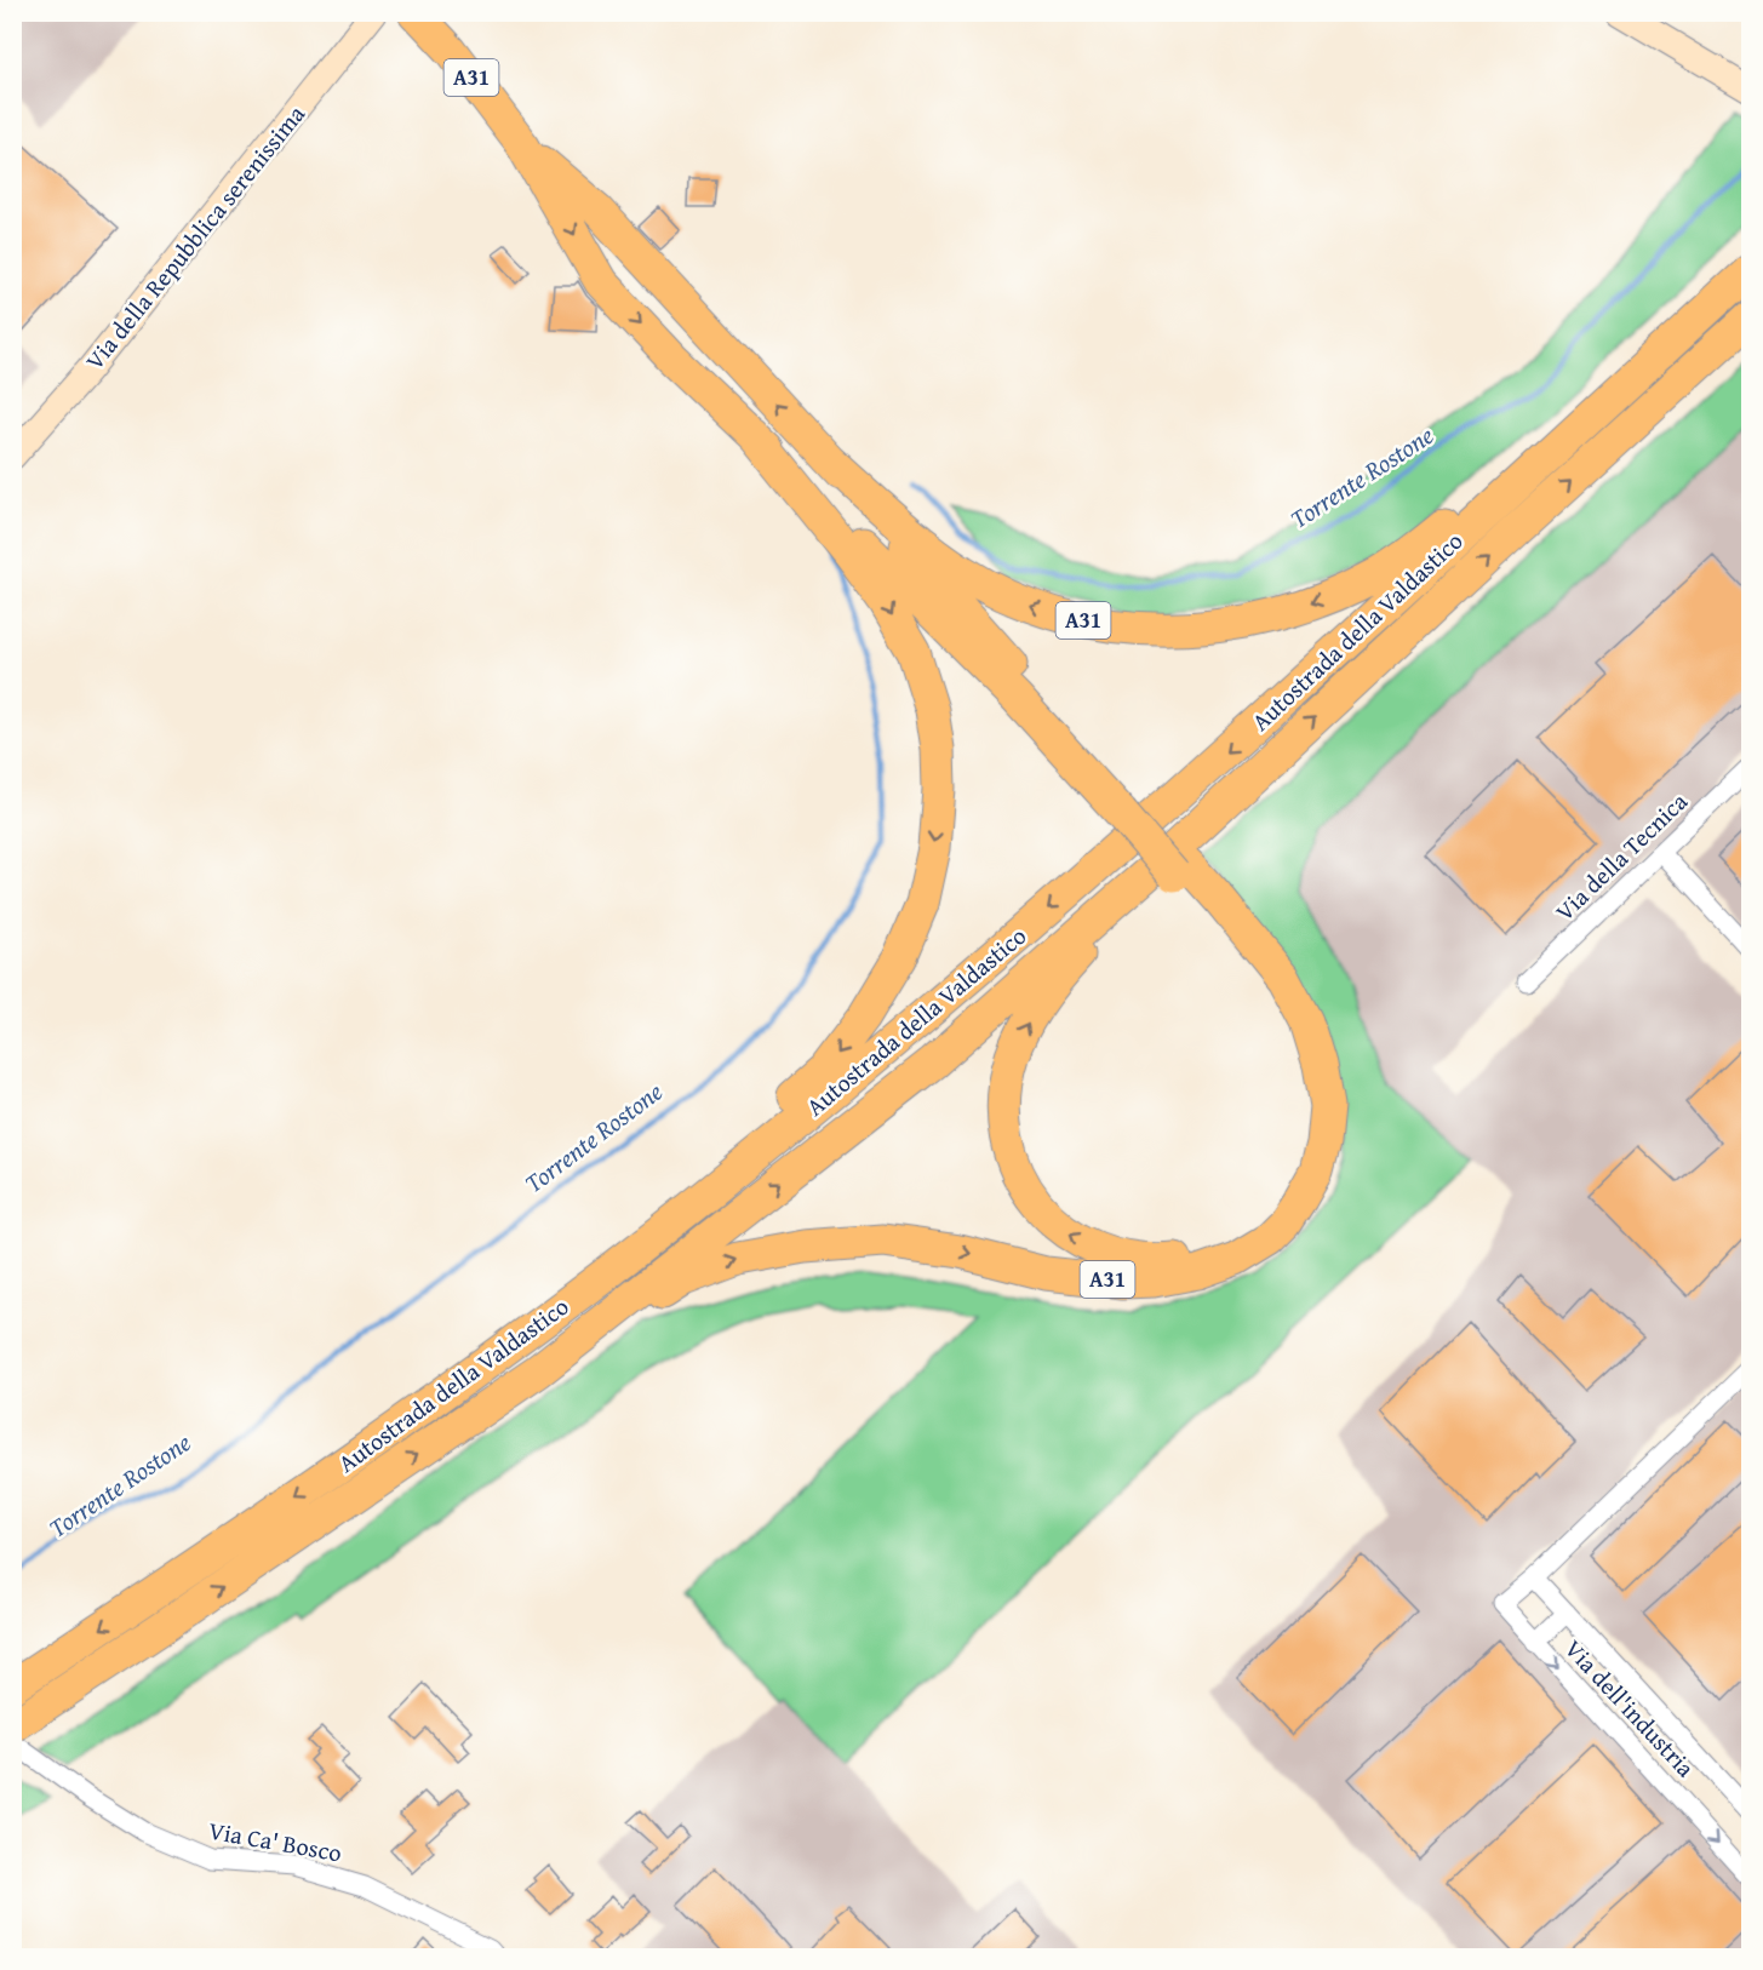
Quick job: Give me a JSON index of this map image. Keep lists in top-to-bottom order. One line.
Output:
{"streets":{"highway":["A31","Autostrada della Valdastico"],"street":["Via della Repubblica serenissima","Via della Tecnica","Via dell'industria","Via Ca' Bosco"]},"crossings":[["A31","Autostrada della Valdastico"]],"water":["Torrente Rostone"]}
